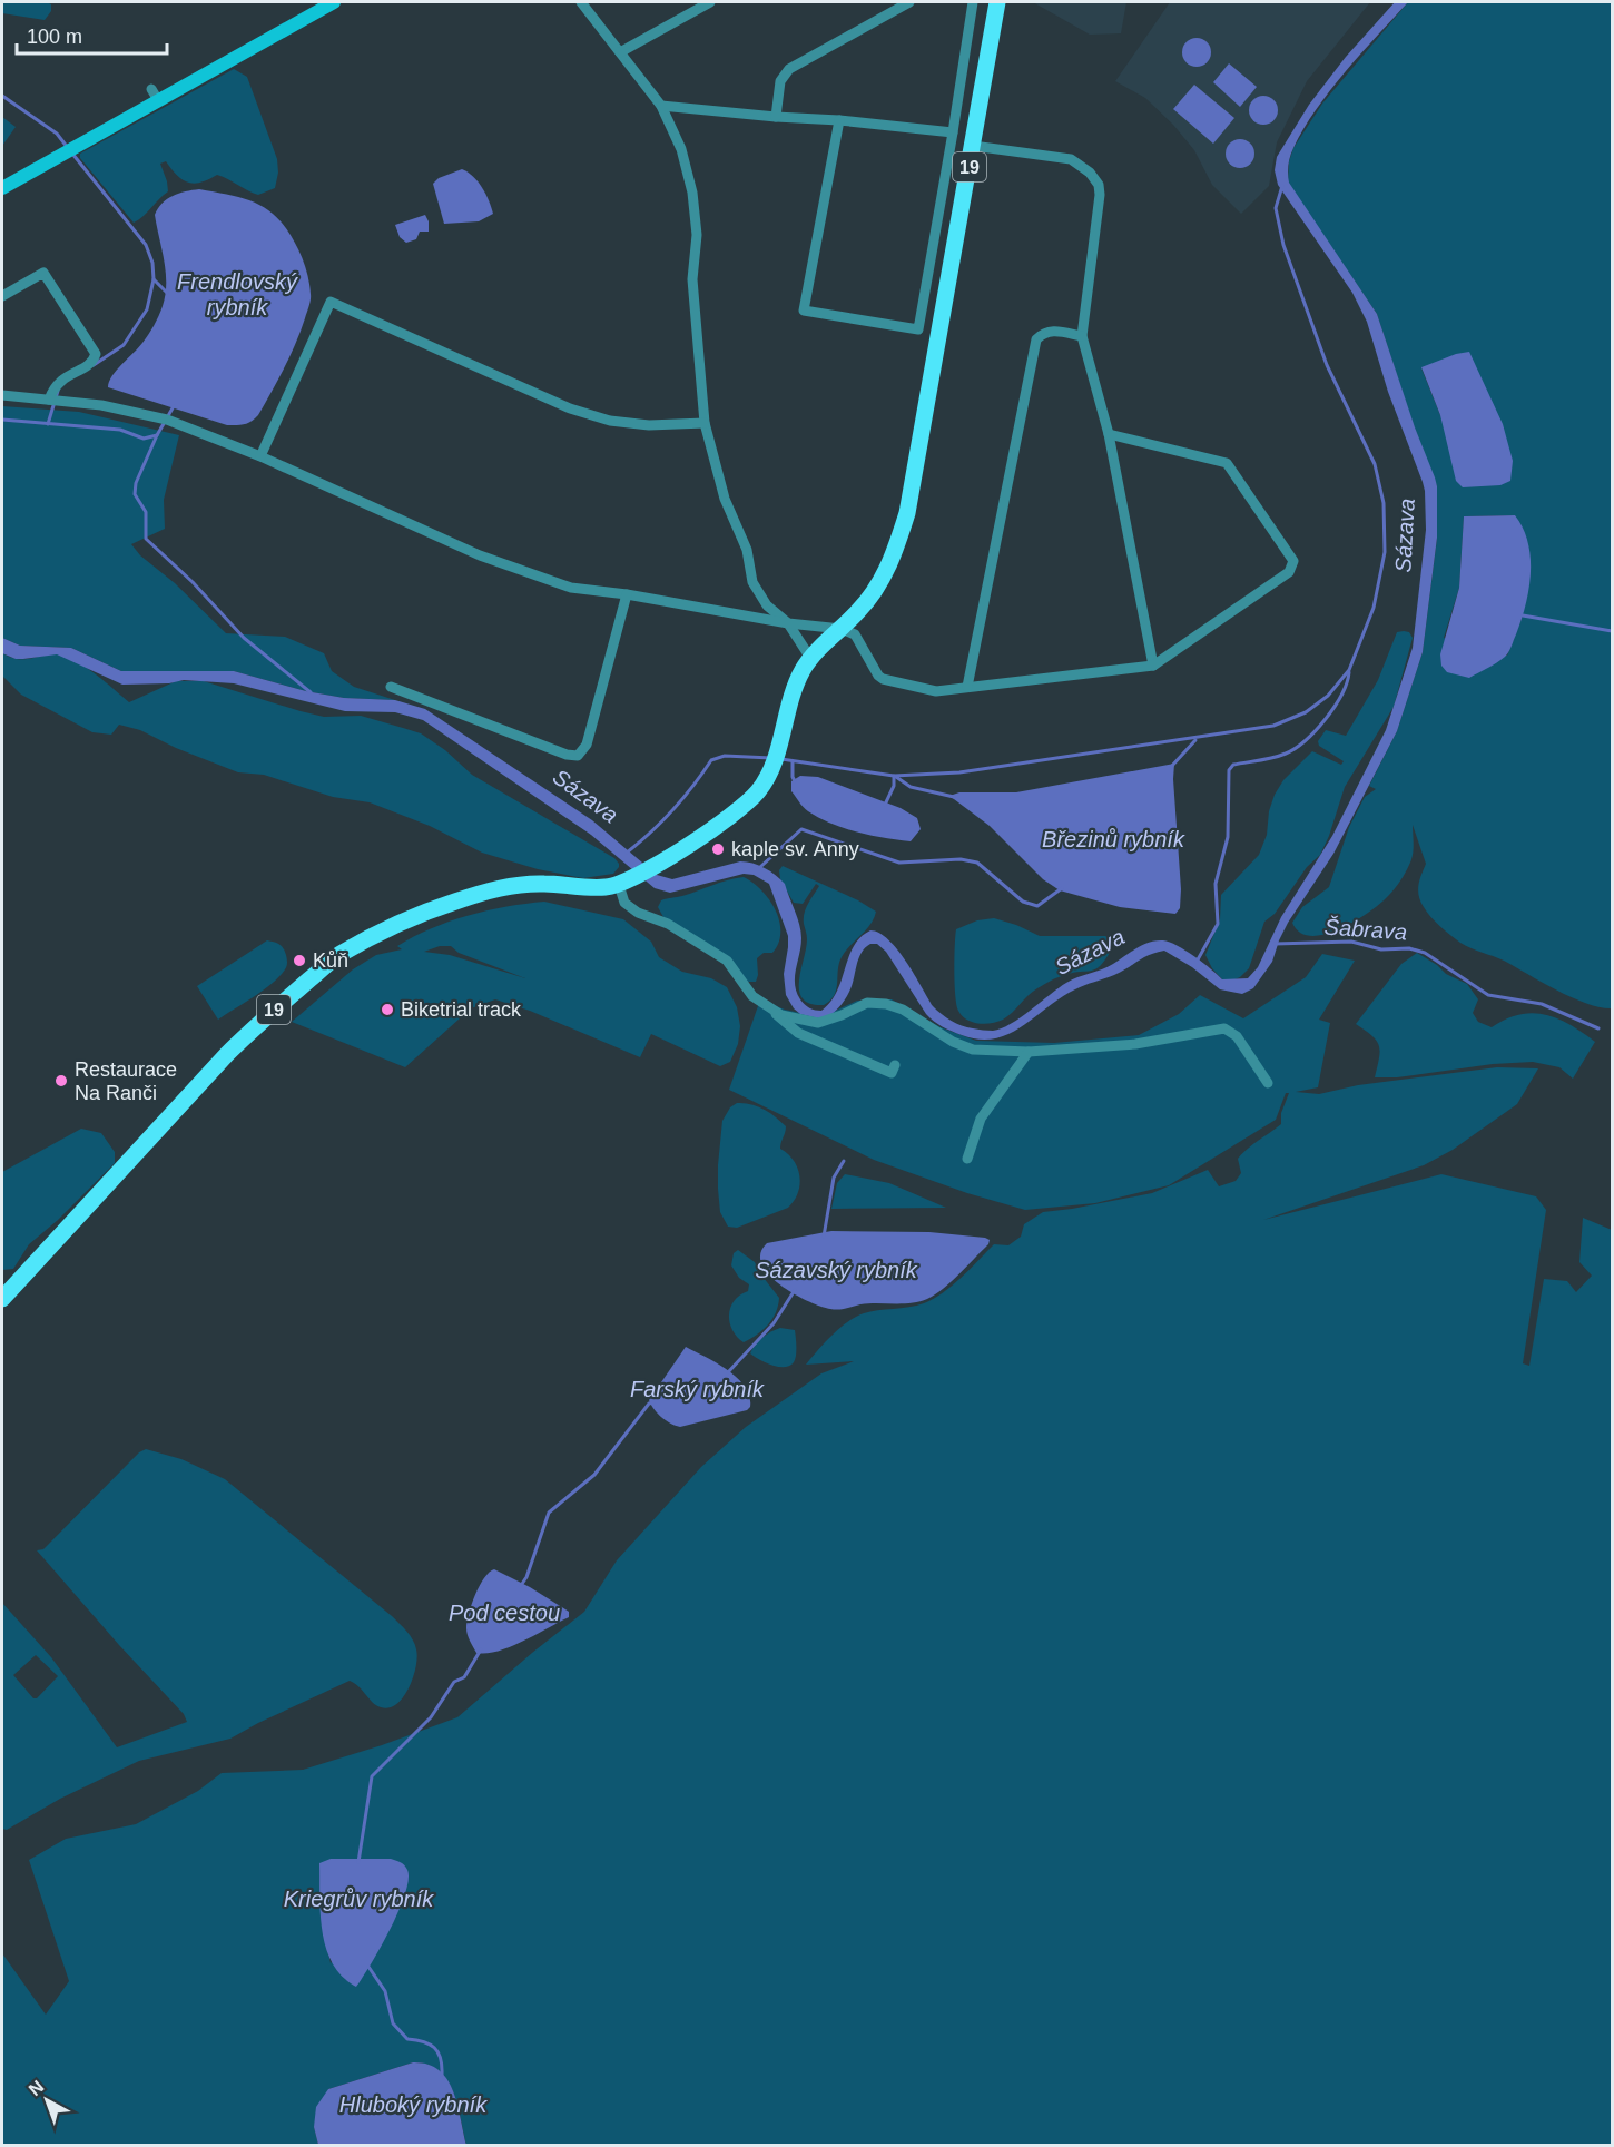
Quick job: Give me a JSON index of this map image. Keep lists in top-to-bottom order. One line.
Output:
{"streets":{"main road":["19"]},"water":["Frendlovský rybník","Sázava","Březinů rybník","Šabrava","Sázavský rybník","Farský rybník","Pod cestou","Kriegrův rybník","Hluboký rybník"],"places":["kaple sv. Anny","Kůň","Biketrial track","Restaurace Na Ranči"],"scale_bar":"100 m","north":"top left"}
